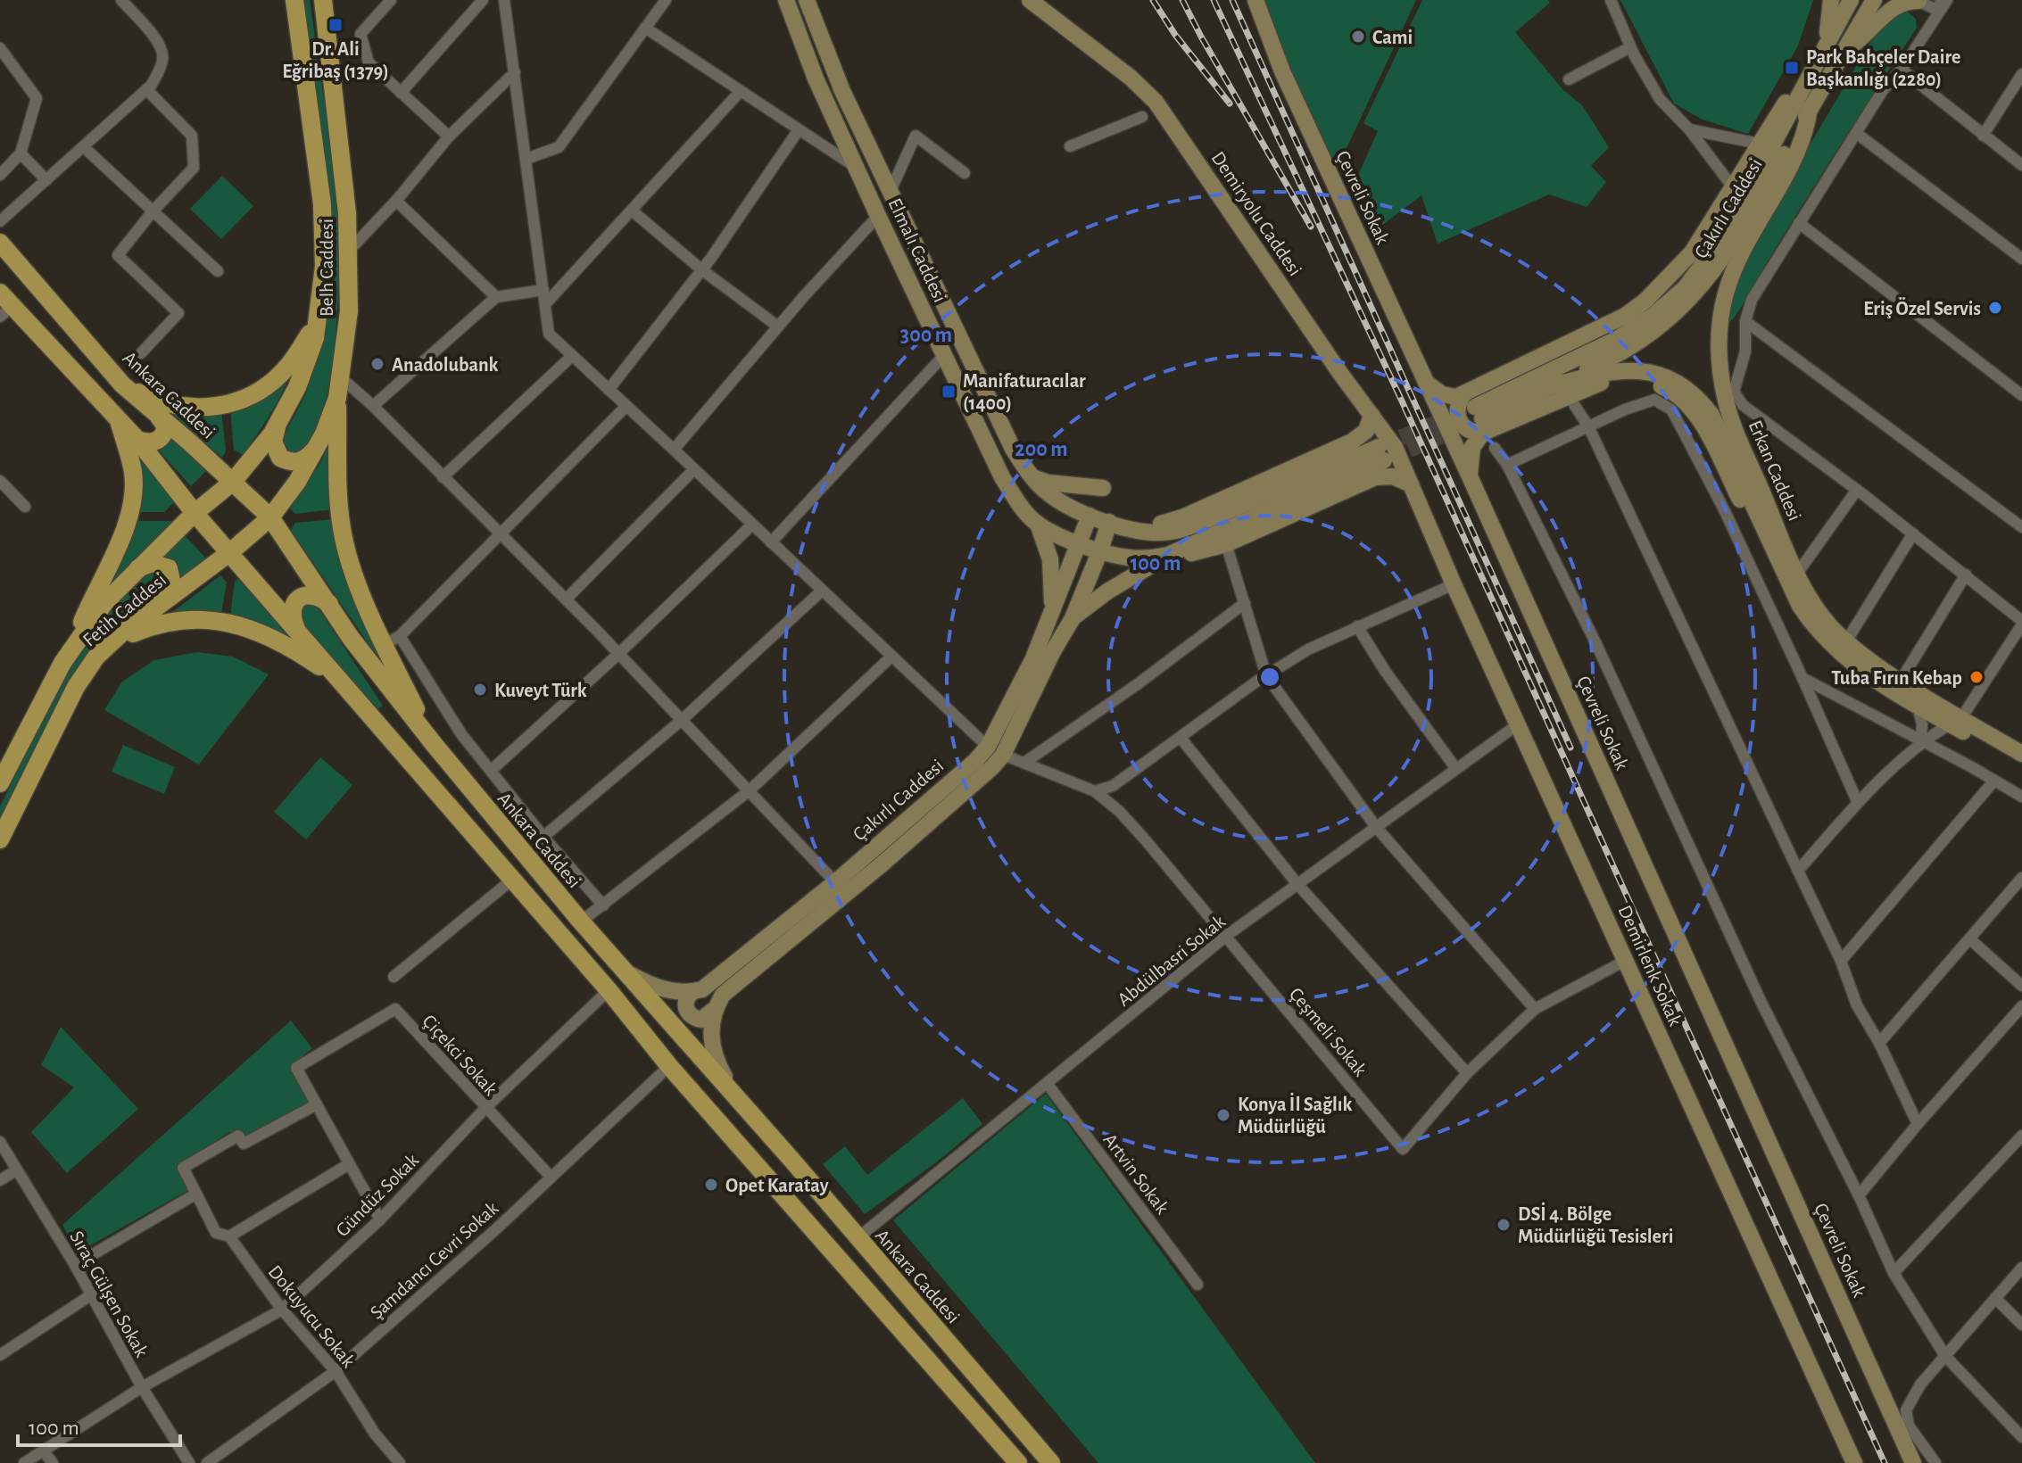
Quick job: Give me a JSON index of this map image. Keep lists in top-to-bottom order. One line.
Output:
{"streets":{"main road":["Çevreli Sokak","Çakırlı Caddesi","Demiryolu Caddesi","Elmalı Caddesi","Belh Caddesi","Ankara Caddesi","Erkan Caddesi","Fetih Caddesi","Demirlenk Sokak"],"street":["Abdülbasri Sokak","Çeşmeli Sokak","Çiçekci Sokak","Artvin Sokak","Gündüz Sokak","Şamdancı Cevri Sokak","Sıraç Gülşen Sokak","Dokuyucu Sokak"]},"crossings":[["Çakırlı Caddesi","Elmalı Caddesi"],["Çakırlı Caddesi","Erkan Caddesi"],["Çakırlı Caddesi","Çeşmeli Sokak"],["Demiryolu Caddesi","Demirlenk Sokak"],["Belh Caddesi","Ankara Caddesi"],["Belh Caddesi","Fetih Caddesi"],["Ankara Caddesi","Fetih Caddesi"],["Ankara Caddesi","Abdülbasri Sokak"],["Abdülbasri Sokak","Demirlenk Sokak"],["Abdülbasri Sokak","Çeşmeli Sokak"],["Abdülbasri Sokak","Artvin Sokak"],["Demirlenk Sokak","Çeşmeli Sokak"],["Çiçekci Sokak","Gündüz Sokak"],["Çiçekci Sokak","Şamdancı Cevri Sokak"],["Çiçekci Sokak","Dokuyucu Sokak"],["Gündüz Sokak","Sıraç Gülşen Sokak"],["Gündüz Sokak","Dokuyucu Sokak"],["Şamdancı Cevri Sokak","Dokuyucu Sokak"]],"places":{"transit":["Dr. Ali Eğribaş (1379)","Park Bahçeler Dai̇re Başkanlığı (2280)","Manifaturacılar (1400)"],"other":["Cami","Eriş Özel Servis","Anadolubank","Tuba Fırın Kebap","Kuveyt Türk","Konya İl Sağlık Müdürlüğü","Opet Karatay","DSİ 4. Bölge Müdürlüğü Tesisleri"]},"scale_bar":"100 m","rings":["300 m","200 m","100 m"]}
